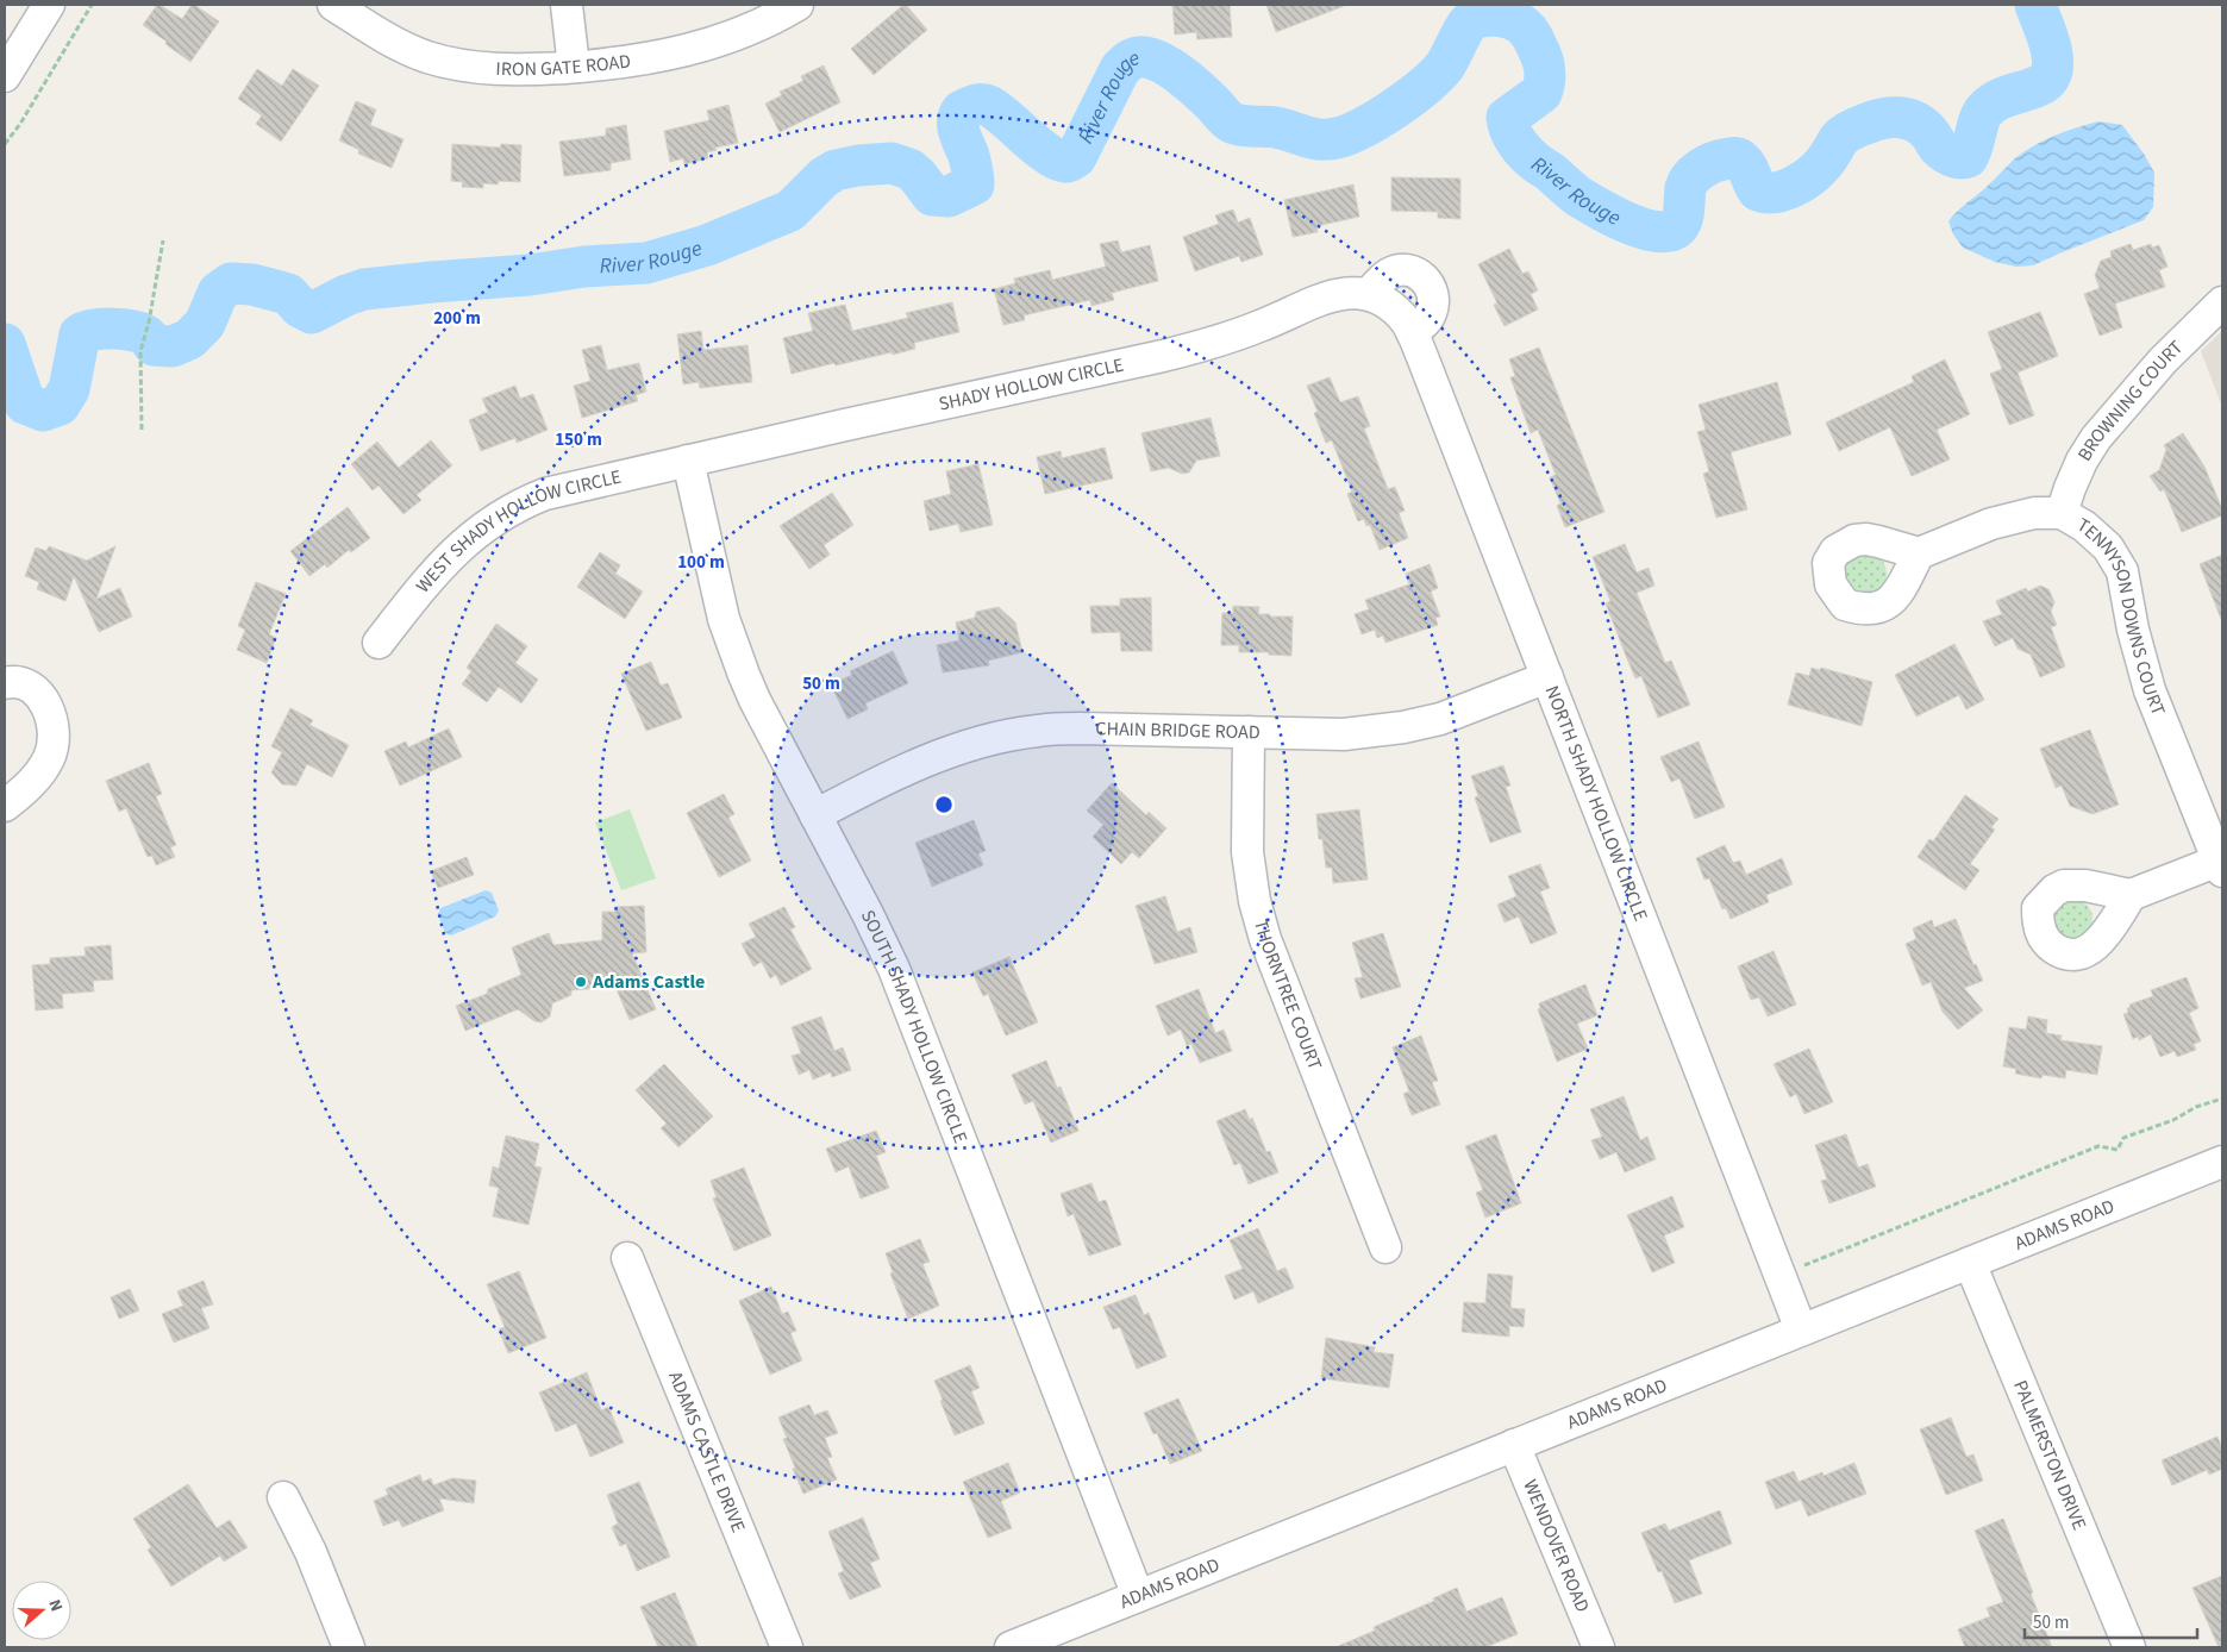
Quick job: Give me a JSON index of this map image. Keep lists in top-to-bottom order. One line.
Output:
{"streets":{"street":["IRON GATE ROAD","SHADY HOLLOW CIRCLE","BROWNING COURT","WEST SHADY HOLLOW CIRCLE","TENNYSON DOWNS COURT","CHAIN BRIDGE ROAD","NORTH SHADY HOLLOW CIRCLE","THORNTREE COURT","SOUTH SHADY HOLLOW CIRCLE","ADAMS ROAD","ADAMS CASTLE DRIVE","PALMERSTON DRIVE","WENDOVER ROAD"]},"crossings":[["SHADY HOLLOW CIRCLE","WEST SHADY HOLLOW CIRCLE"],["SHADY HOLLOW CIRCLE","NORTH SHADY HOLLOW CIRCLE"],["SHADY HOLLOW CIRCLE","SOUTH SHADY HOLLOW CIRCLE"],["BROWNING COURT","TENNYSON DOWNS COURT"],["WEST SHADY HOLLOW CIRCLE","SOUTH SHADY HOLLOW CIRCLE"],["CHAIN BRIDGE ROAD","NORTH SHADY HOLLOW CIRCLE"],["CHAIN BRIDGE ROAD","THORNTREE COURT"],["CHAIN BRIDGE ROAD","SOUTH SHADY HOLLOW CIRCLE"],["NORTH SHADY HOLLOW CIRCLE","ADAMS ROAD"],["SOUTH SHADY HOLLOW CIRCLE","ADAMS ROAD"],["ADAMS ROAD","PALMERSTON DRIVE"],["ADAMS ROAD","WENDOVER ROAD"]],"water":["River Rouge"],"places":["Adams Castle"],"scale_bar":"50 m","north":"right","rings":["200 m","150 m","100 m","50 m"]}
